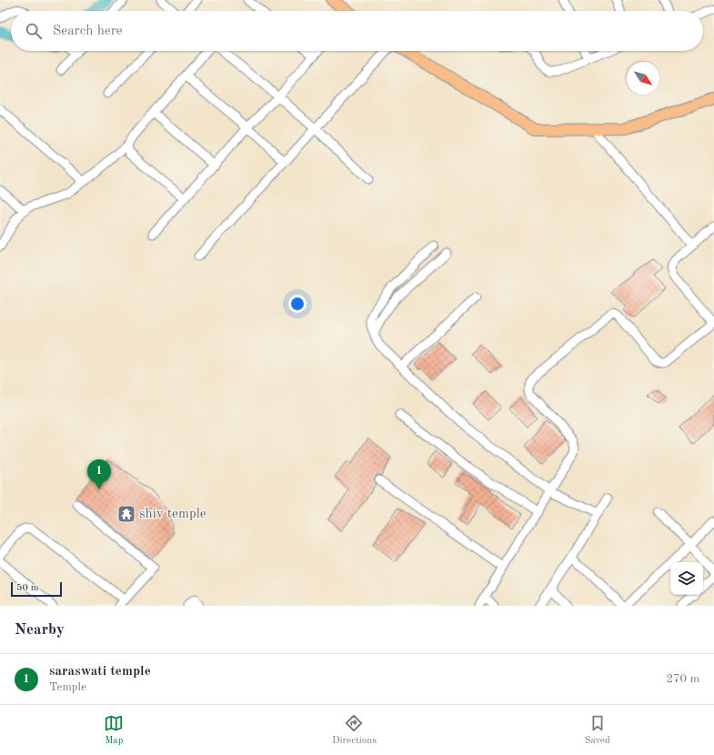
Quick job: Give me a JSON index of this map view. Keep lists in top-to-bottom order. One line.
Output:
{"places":{"temple":["shiv temple"]},"scale_bar":"50 m","north":"bottom right","page":{"search":"Search here","pins":"1","scale":"50 m","heading":"Nearby","list":[{"mark":"1","name":"saraswati temple","note":"Temple","value":"270 m"}],"nav":["Map","Directions","Saved"]}}
